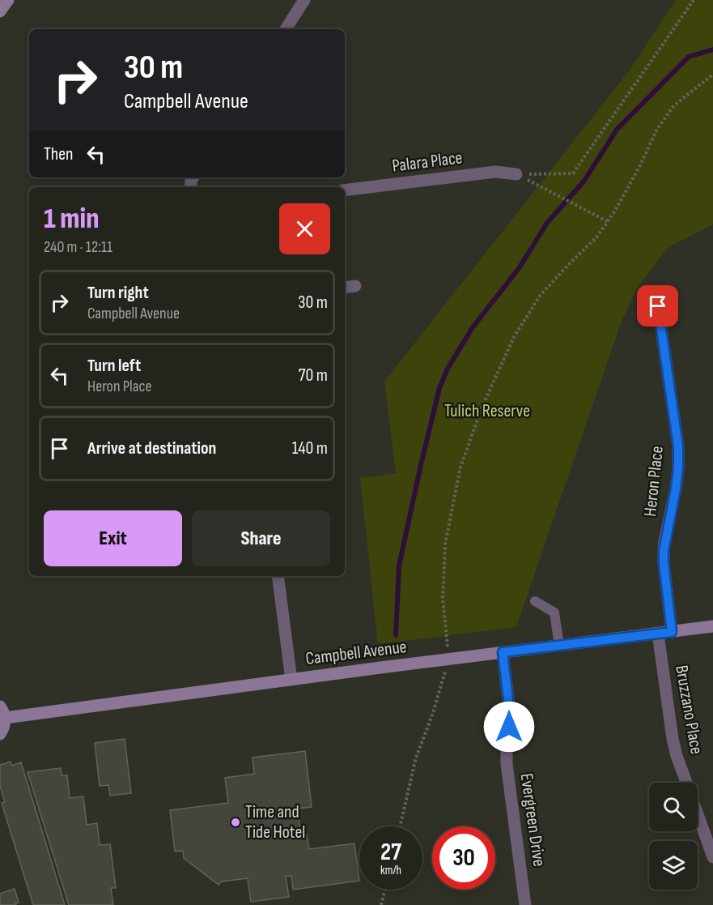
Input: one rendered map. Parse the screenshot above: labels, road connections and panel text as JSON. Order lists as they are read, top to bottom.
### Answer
{
  "streets": {
    "main road": ["Campbell Avenue"],
    "street": [
      "Palara Place",
      "Heron Place",
      "Bruzzano Place",
      "Evergreen Drive"
    ]
  },
  "crossings": [
    ["Heron Place", "Campbell Avenue"],
    ["Campbell Avenue", "Bruzzano Place"],
    ["Campbell Avenue", "Evergreen Drive"]
  ],
  "parks": ["Tulich Reserve"],
  "places": ["Time and Tide Hotel"],
  "page": {
    "turn": ["30 m", "Campbell Avenue"],
    "then": "Then",
    "heading": ["1 min", "240 m · 12:11"],
    "list": [
      {
        "name": "Turn right",
        "note": "Campbell Avenue",
        "value": "30 m"
      },
      {
        "name": "Turn left",
        "note": "Heron Place",
        "value": "70 m"
      },
      {
        "name": "Arrive at destination",
        "value": "140 m"
      }
    ],
    "buttons": ["Exit", "Share"],
    "speed": "27 km/h",
    "limit": "30"
  }
}
